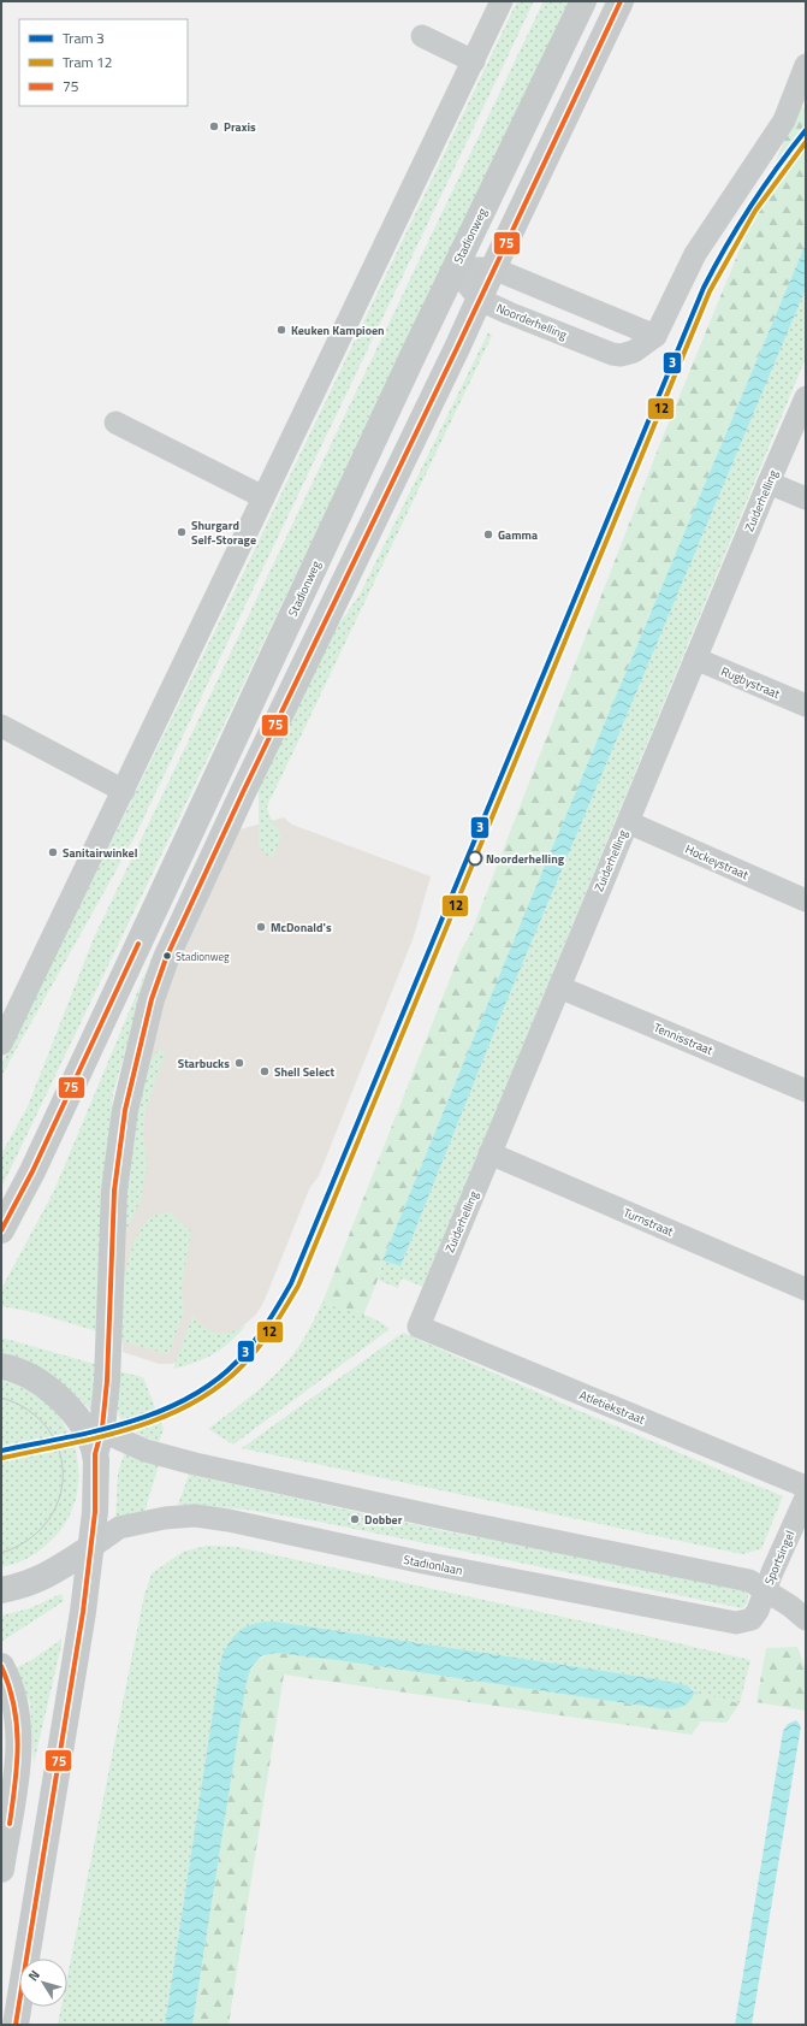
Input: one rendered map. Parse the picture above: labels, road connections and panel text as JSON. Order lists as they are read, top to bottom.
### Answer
{
  "streets": {
    "main road": ["Stadionweg"],
    "street": [
      "Noorderhelling",
      "Zuiderhelling",
      "Rugbystraat",
      "Hockeystraat",
      "Tennisstraat",
      "Turnstraat",
      "Atletiekstraat",
      "Sportsingel",
      "Stadionlaan"
    ]
  },
  "crossings": [
    ["Stadionweg", "Noorderhelling"],
    ["Zuiderhelling", "Rugbystraat"],
    ["Zuiderhelling", "Hockeystraat"],
    ["Zuiderhelling", "Tennisstraat"],
    ["Zuiderhelling", "Turnstraat"],
    ["Zuiderhelling", "Atletiekstraat"],
    ["Sportsingel", "Stadionlaan"]
  ],
  "places": [
    "Praxis",
    "Keuken Kampioen",
    "Shurgard Self-Storage",
    "Gamma",
    "Sanitairwinkel",
    "Noorderhelling",
    "McDonald's",
    "Stadionweg",
    "Starbucks",
    "Shell Select",
    "Dobber"
  ],
  "lines": ["transit line 75", "tram line 3", "tram line 12"],
  "legend": ["Tram 3", "Tram 12", "75"],
  "north": "top left"
}
